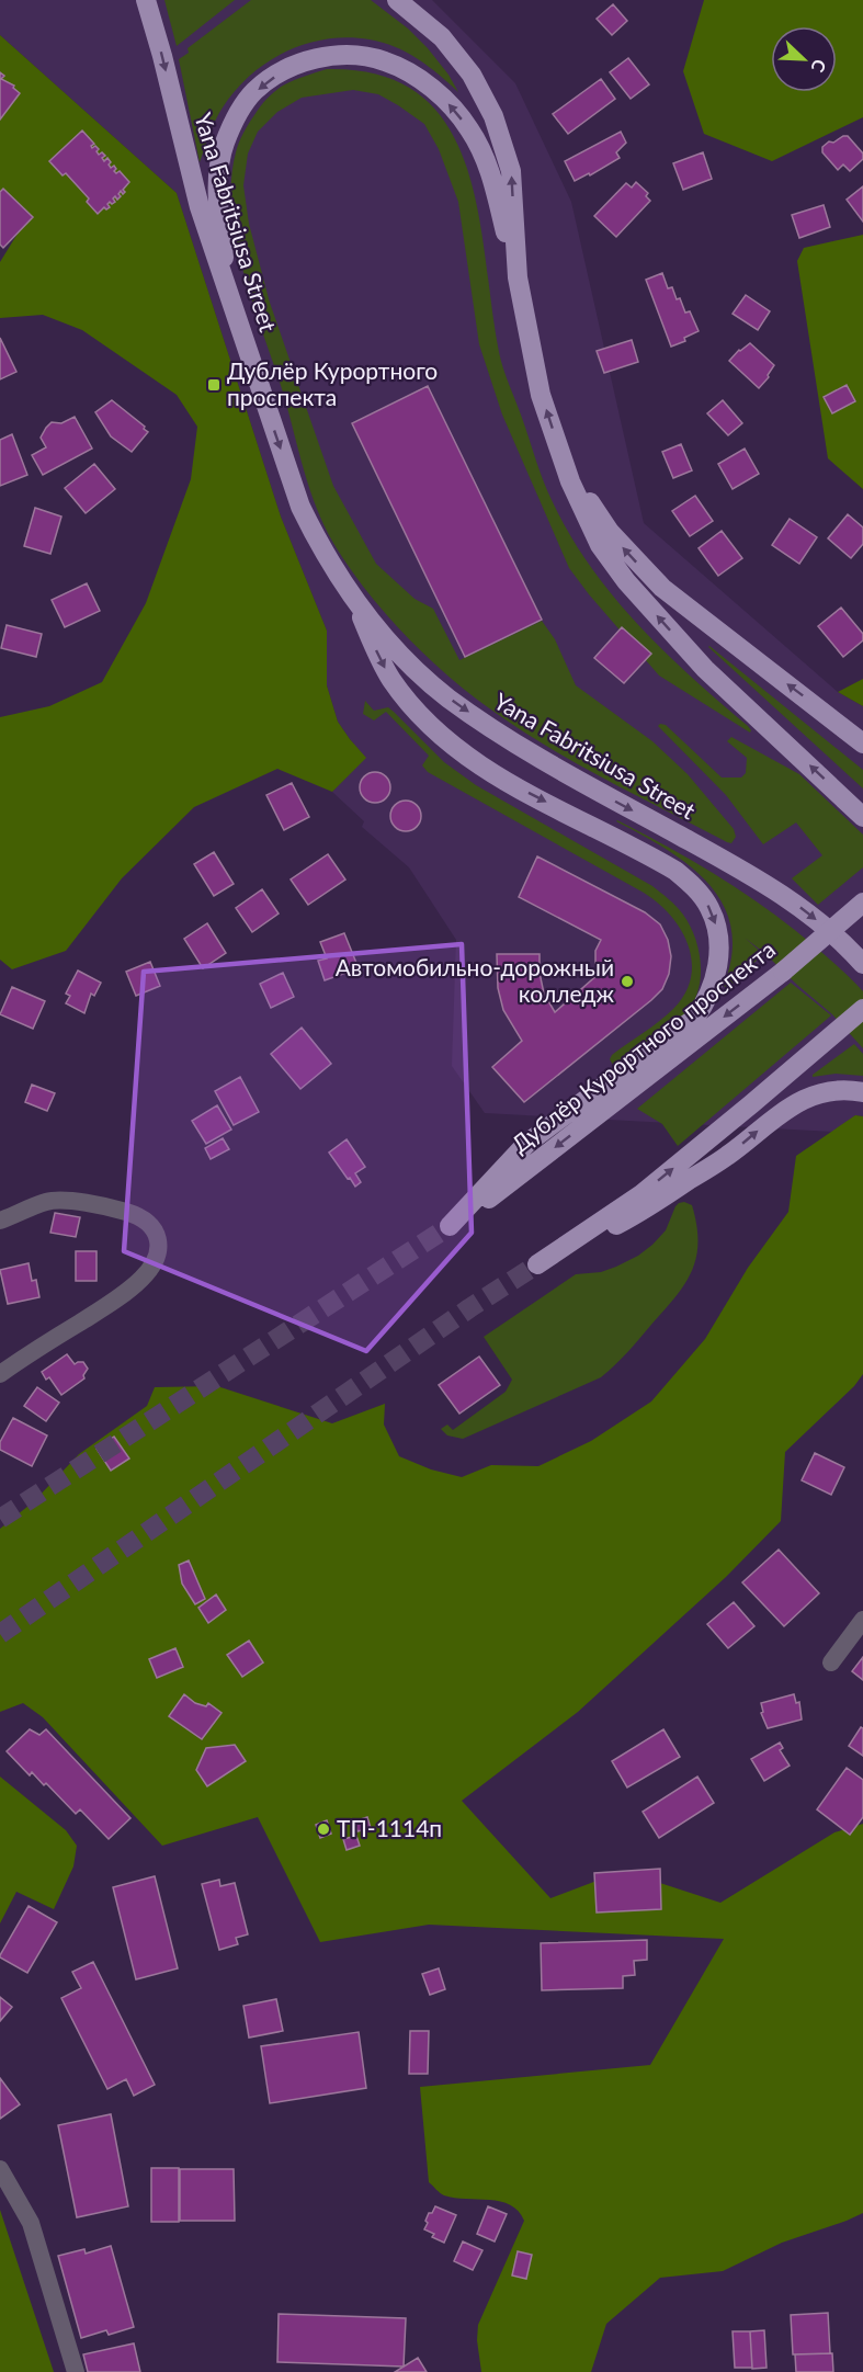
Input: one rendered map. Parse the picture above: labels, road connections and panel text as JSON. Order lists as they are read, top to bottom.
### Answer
{
  "streets": {
    "main road": ["Yana Fabritsiusa Street", "Дублёр Курортного проспекта"]
  },
  "crossings": [
    ["Yana Fabritsiusa Street", "Дублёр Курортного проспекта"]
  ],
  "one_way": ["Yana Fabritsiusa Street"],
  "places": {
    "transit": ["Дублёр Курортного проспекта"],
    "other": ["Автомобильно-дорожный колледж", "ТП-1114п"]
  },
  "north": "bottom right"
}
